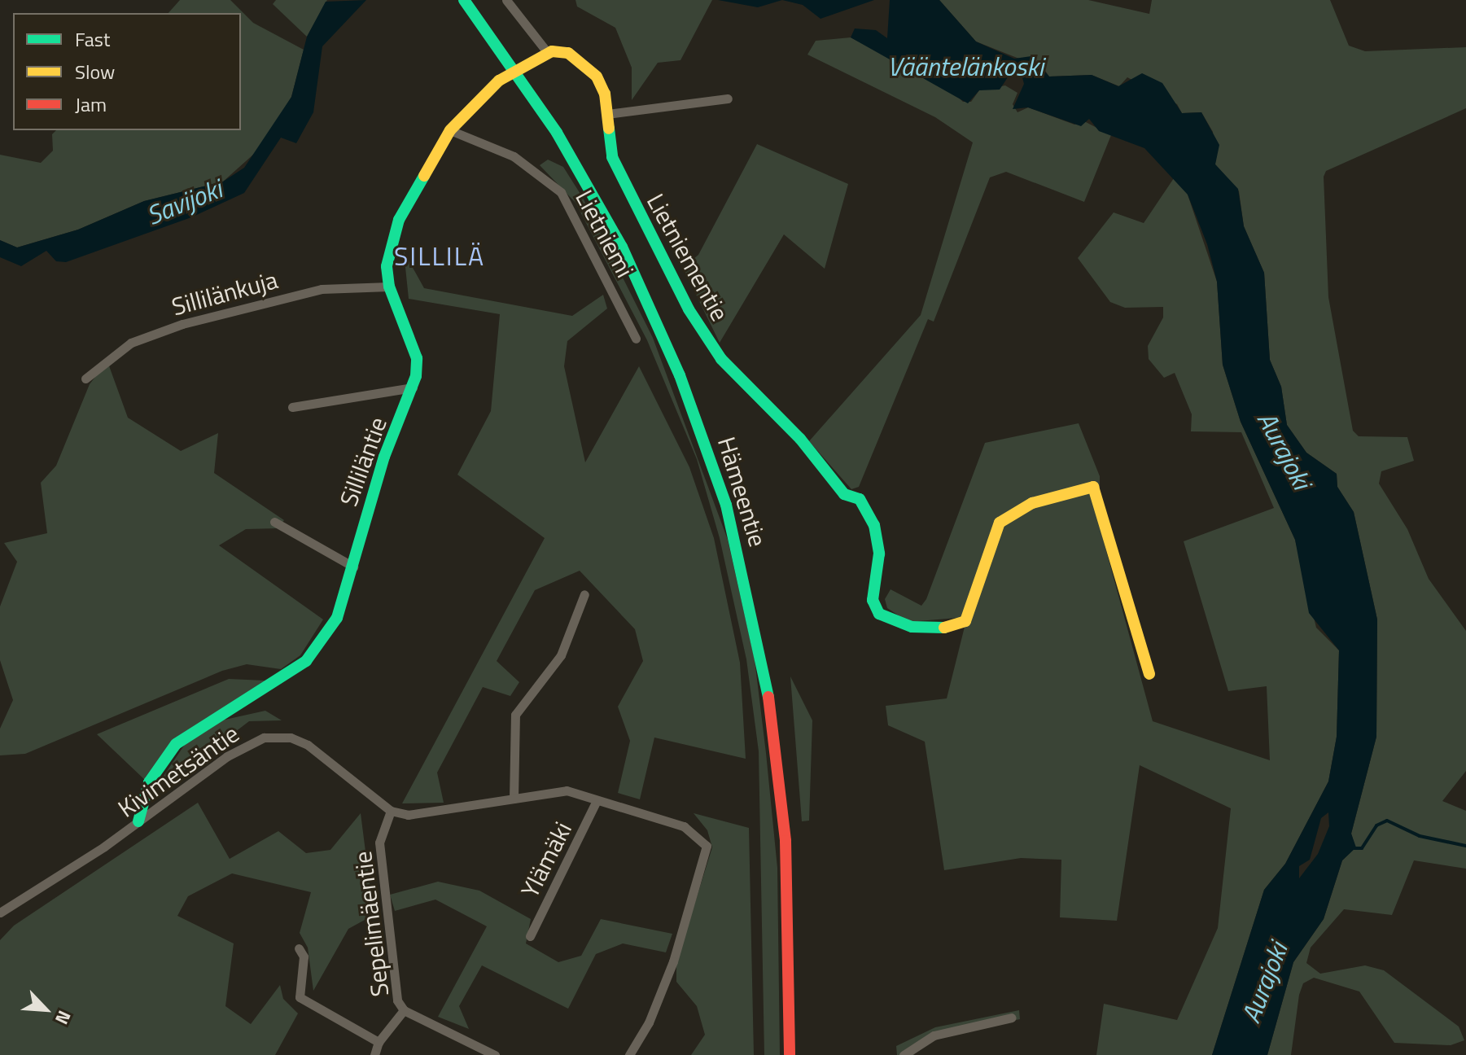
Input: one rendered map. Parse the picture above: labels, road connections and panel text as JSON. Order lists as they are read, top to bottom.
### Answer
{
  "streets": {
    "main road": ["Lietniementie", "Silliläntie", "Hämeentie"],
    "street": [
      "Lietniemi",
      "Sillilänkuja",
      "Kivimetsäntie",
      "Ylämäki",
      "Sepelimäentie"
    ]
  },
  "crossings": [
    ["Lietniemi", "Silliläntie"],
    ["Sillilänkuja", "Silliläntie"],
    ["Silliläntie", "Hämeentie"],
    ["Silliläntie", "Kivimetsäntie"],
    ["Kivimetsäntie", "Sepelimäentie"]
  ],
  "districts": ["SILLILÄ"],
  "water": ["Vääntelänkoski", "Savijoki", "Aurajoki"],
  "legend": ["Fast", "Slow", "Jam"],
  "north": "bottom right"
}
